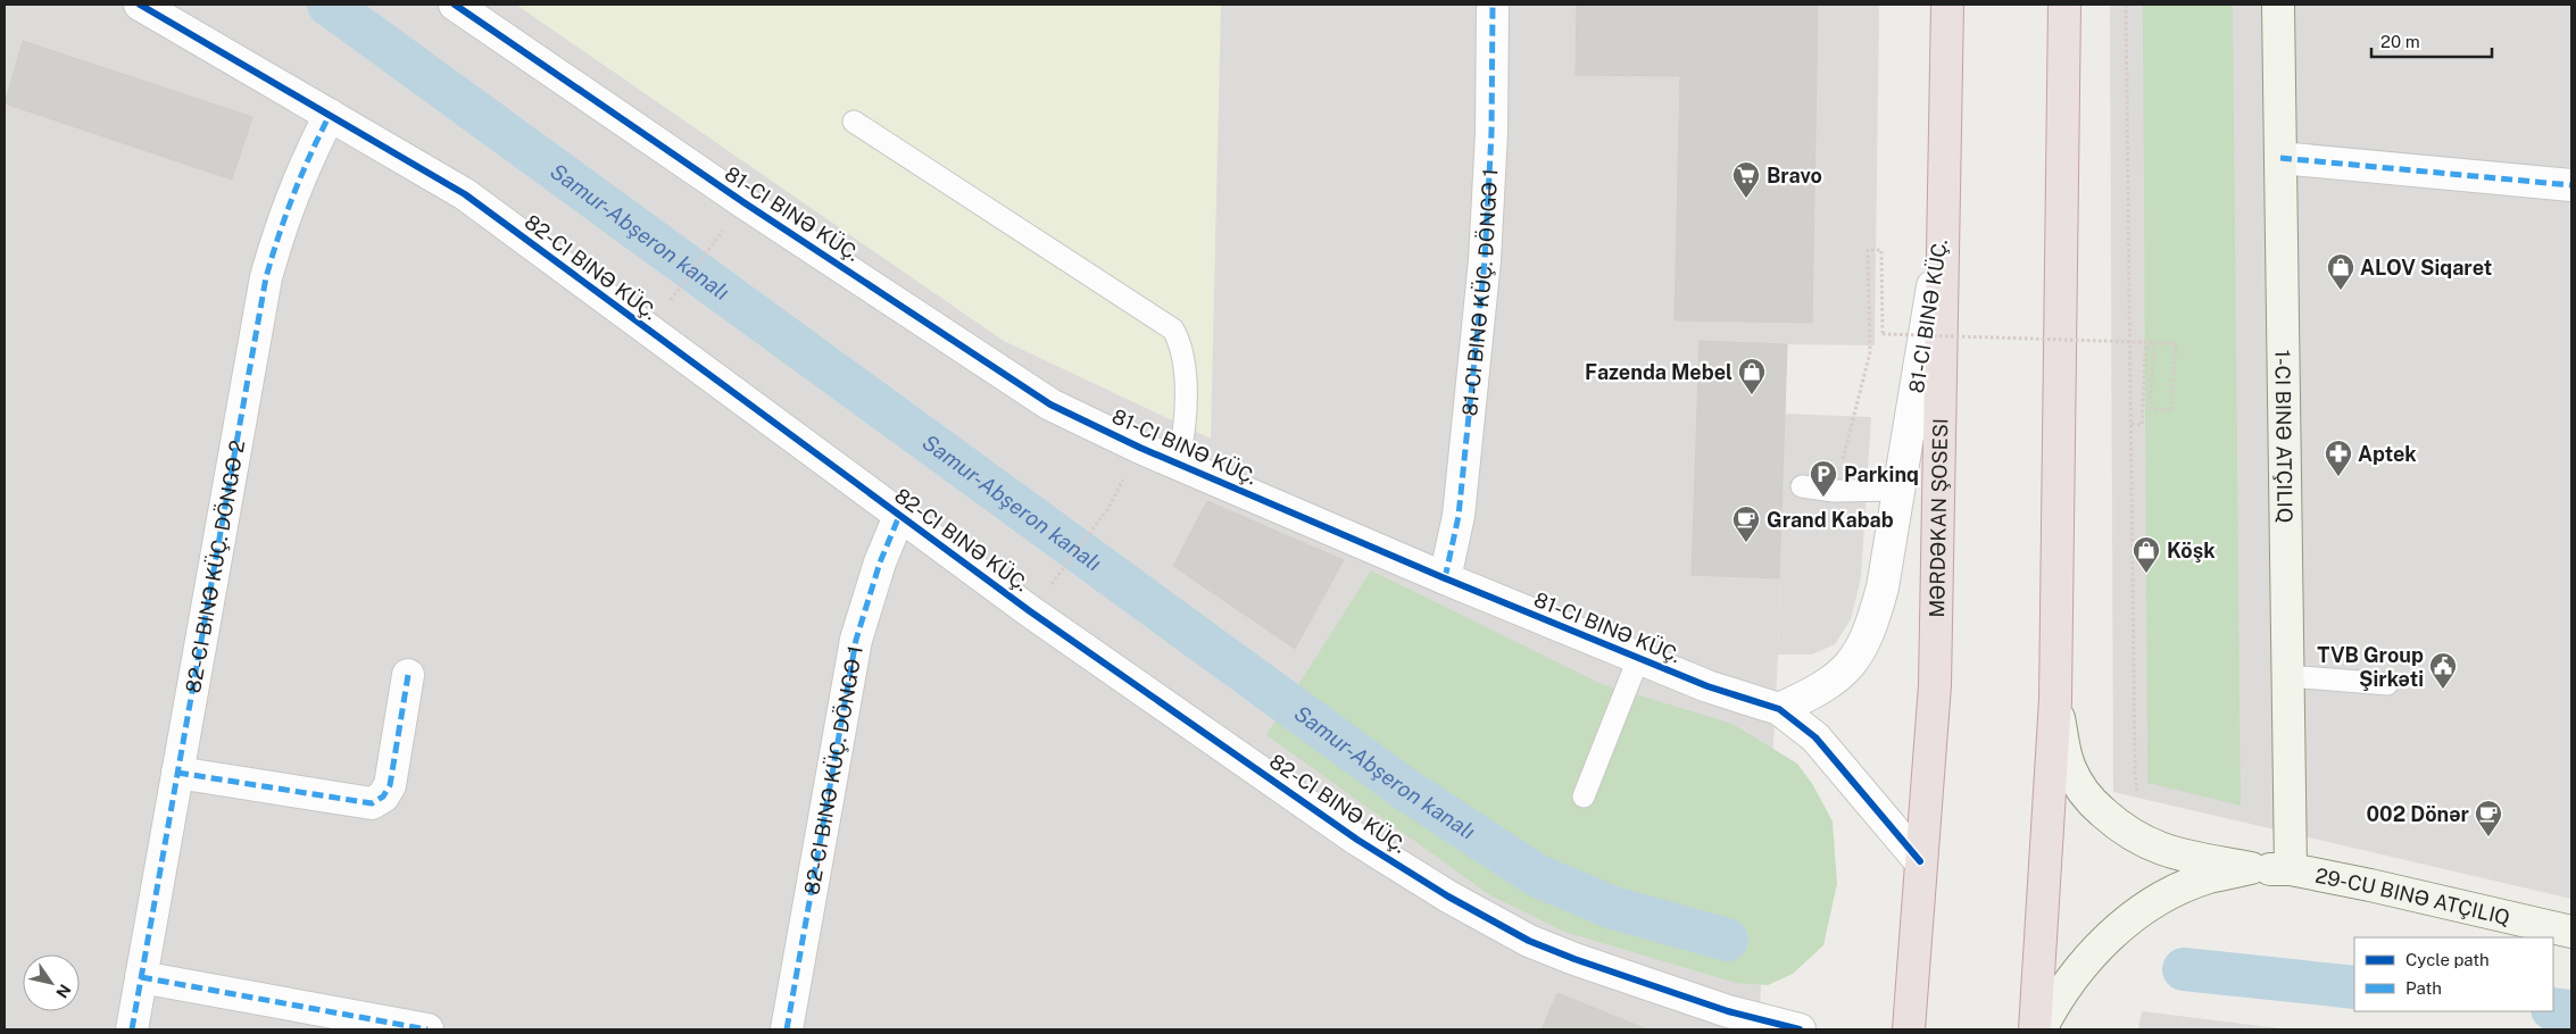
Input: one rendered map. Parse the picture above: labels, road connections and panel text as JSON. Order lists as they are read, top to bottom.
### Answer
{
  "streets": {
    "highway": ["MƏRDƏKAN ŞOSESI"],
    "street": [
      "81-CI BINƏ KÜÇ.",
      "82-CI BINƏ KÜÇ.",
      "81-CI BINƏ KÜÇ. DÖNGƏ 1",
      "82-CI BINƏ KÜÇ. DÖNGƏ 2",
      "82-CI BINƏ KÜÇ. DÖNGƏ 1"
    ]
  },
  "crossings": [
    ["81-CI BINƏ KÜÇ.", "81-CI BINƏ KÜÇ. DÖNGƏ 1"],
    ["81-CI BINƏ KÜÇ.", "MƏRDƏKAN ŞOSESI"],
    ["82-CI BINƏ KÜÇ.", "82-CI BINƏ KÜÇ. DÖNGƏ 2"],
    ["82-CI BINƏ KÜÇ.", "82-CI BINƏ KÜÇ. DÖNGƏ 1"]
  ],
  "water": ["Samur-Abşeron kanalı"],
  "places": {
    "supermarket": ["Bravo"],
    "shop": ["ALOV Siqaret", "Fazenda Mebel", "Köşk"],
    "pharmacy": ["Aptek"],
    "parking": ["Parkinq"],
    "cafe": ["Grand Kabab", "002 Dönər"],
    "public building": ["TVB Group Şirkəti"]
  },
  "legend": ["Cycle path", "Path"],
  "scale_bar": "20 m",
  "north": "bottom right"
}
